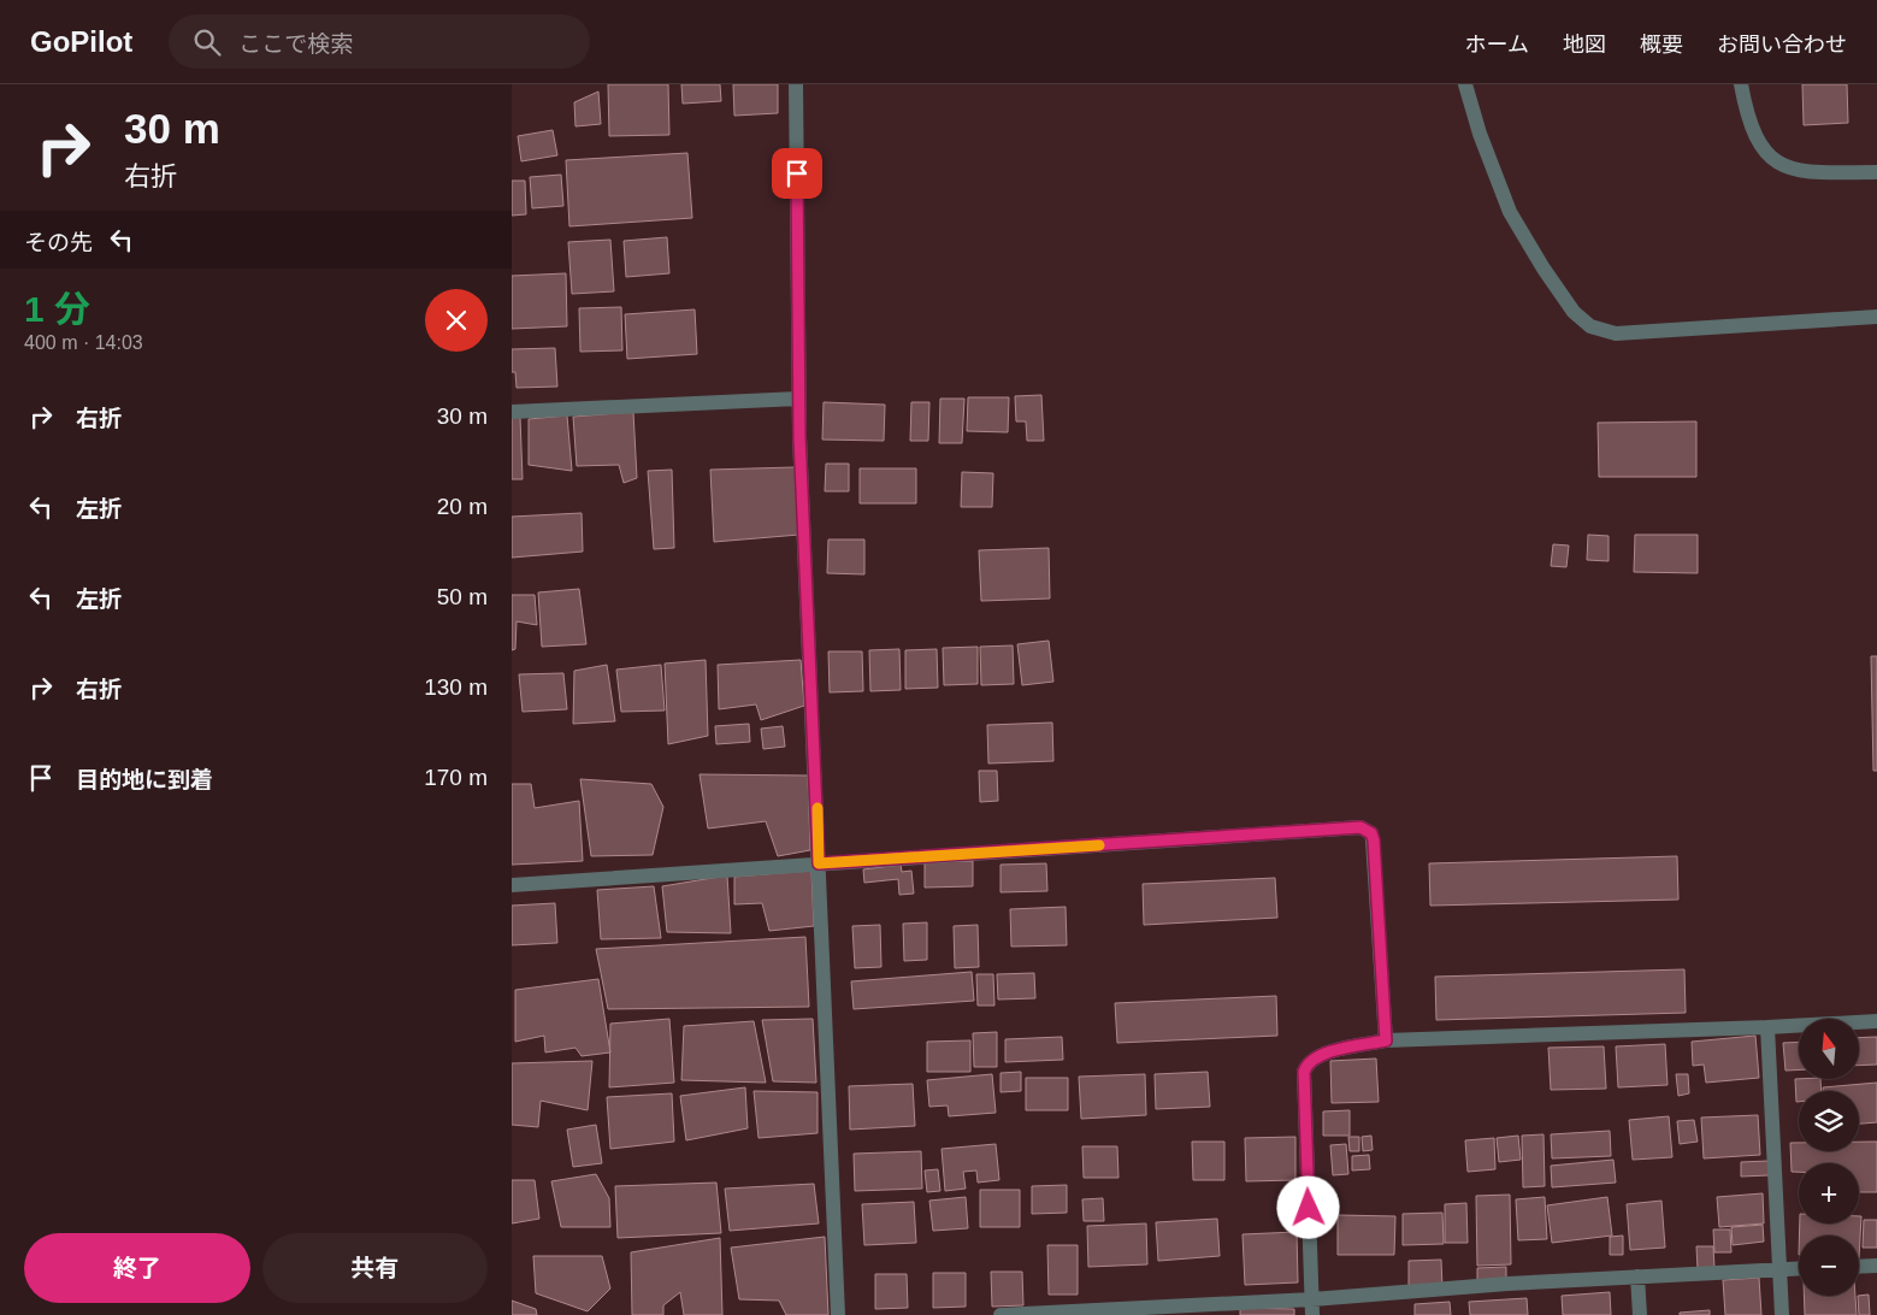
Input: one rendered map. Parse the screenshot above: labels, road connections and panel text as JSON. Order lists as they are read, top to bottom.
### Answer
{
  "north": "top",
  "page": {
    "header": "GoPilot",
    "search": "ここで検索",
    "nav": [
      "ホーム",
      "地図",
      "概要",
      "お問い合わせ"
    ],
    "turn": ["30 m", "右折"],
    "then": "その先",
    "heading": ["1 分", "400 m · 14:03"],
    "list": [
      {
        "name": "右折",
        "value": "30 m"
      },
      {
        "name": "左折",
        "value": "20 m"
      },
      {
        "name": "左折",
        "value": "50 m"
      },
      {
        "name": "右折",
        "value": "130 m"
      },
      {
        "name": "目的地に到着",
        "value": "170 m"
      }
    ],
    "map_buttons": ["+", "−"],
    "buttons": ["終了", "共有"]
  }
}
